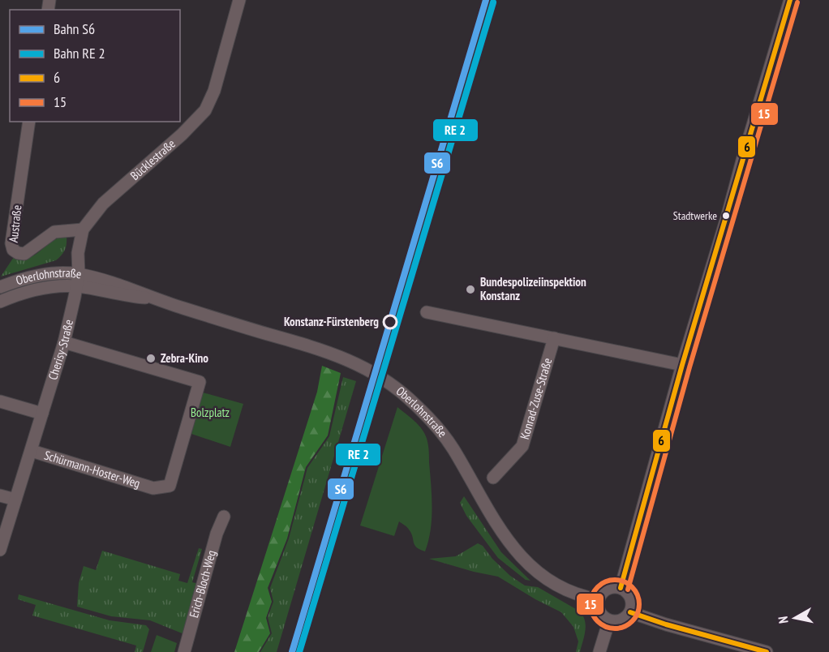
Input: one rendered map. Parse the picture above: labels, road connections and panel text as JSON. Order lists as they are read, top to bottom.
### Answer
{
  "streets": {
    "street": [
      "Bücklestraße",
      "Austraße",
      "Oberlohnstraße",
      "Cherisy-Straße",
      "Konrad-Zuse-Straße",
      "Schürmann-Hoster-Weg",
      "Erich-Bloch-Weg"
    ]
  },
  "crossings": [
    ["Bücklestraße", "Austraße"],
    ["Bücklestraße", "Oberlohnstraße"],
    ["Bücklestraße", "Cherisy-Straße"],
    ["Oberlohnstraße", "Cherisy-Straße"],
    ["Cherisy-Straße", "Schürmann-Hoster-Weg"]
  ],
  "parks": ["Bolzplatz"],
  "places": [
    "Stadtwerke",
    "Bundespolizeiinspektion Konstanz",
    "Konstanz-Fürstenberg",
    "Zebra-Kino"
  ],
  "lines": ["rail line S6", "transit line 6", "transit line 15"],
  "legend": [
    "Bahn S6",
    "Bahn RE 2",
    "6",
    "15"
  ],
  "north": "left"
}
